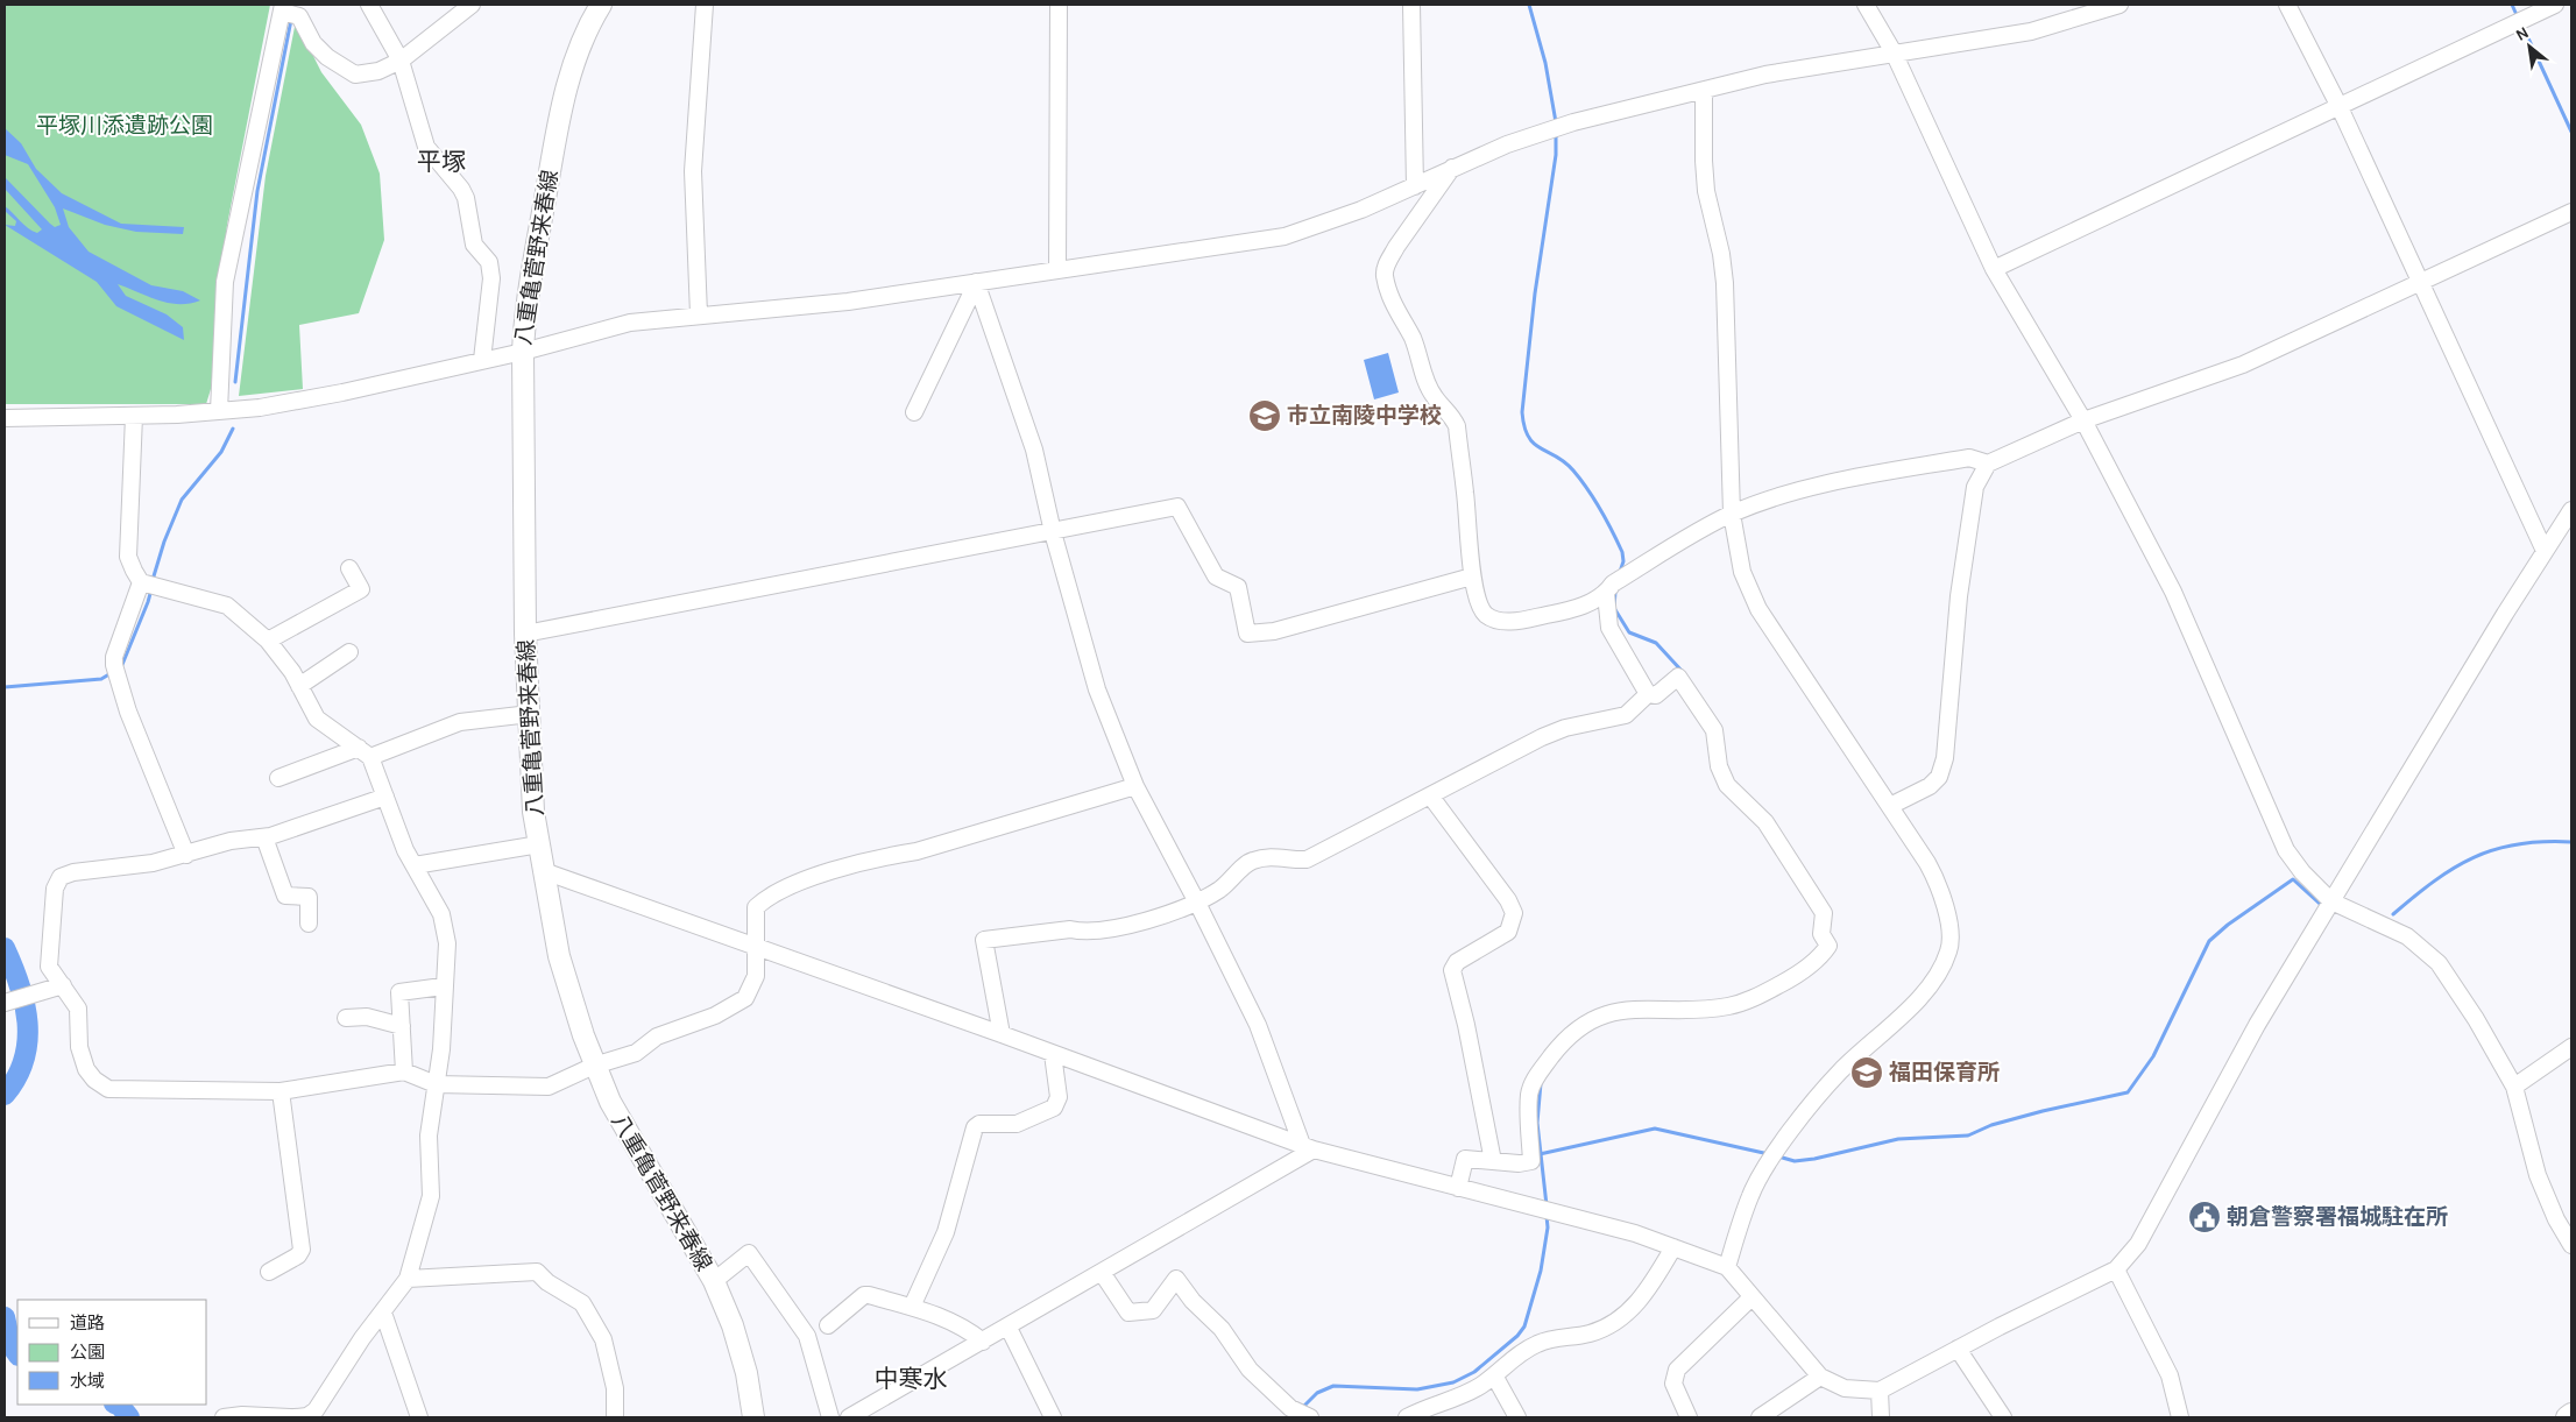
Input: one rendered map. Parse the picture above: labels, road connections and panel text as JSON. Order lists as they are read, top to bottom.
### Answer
{
  "streets": {
    "main road": ["八重亀菅野来春線"]
  },
  "districts": ["平塚", "中寒水"],
  "parks": ["平塚川添遺跡公園"],
  "places": {
    "school or university": ["市立南陵中学校", "福田保育所"],
    "public building": ["朝倉警察署福城駐在所"]
  },
  "legend": ["道路", "公園", "水域"],
  "north": "top left"
}
